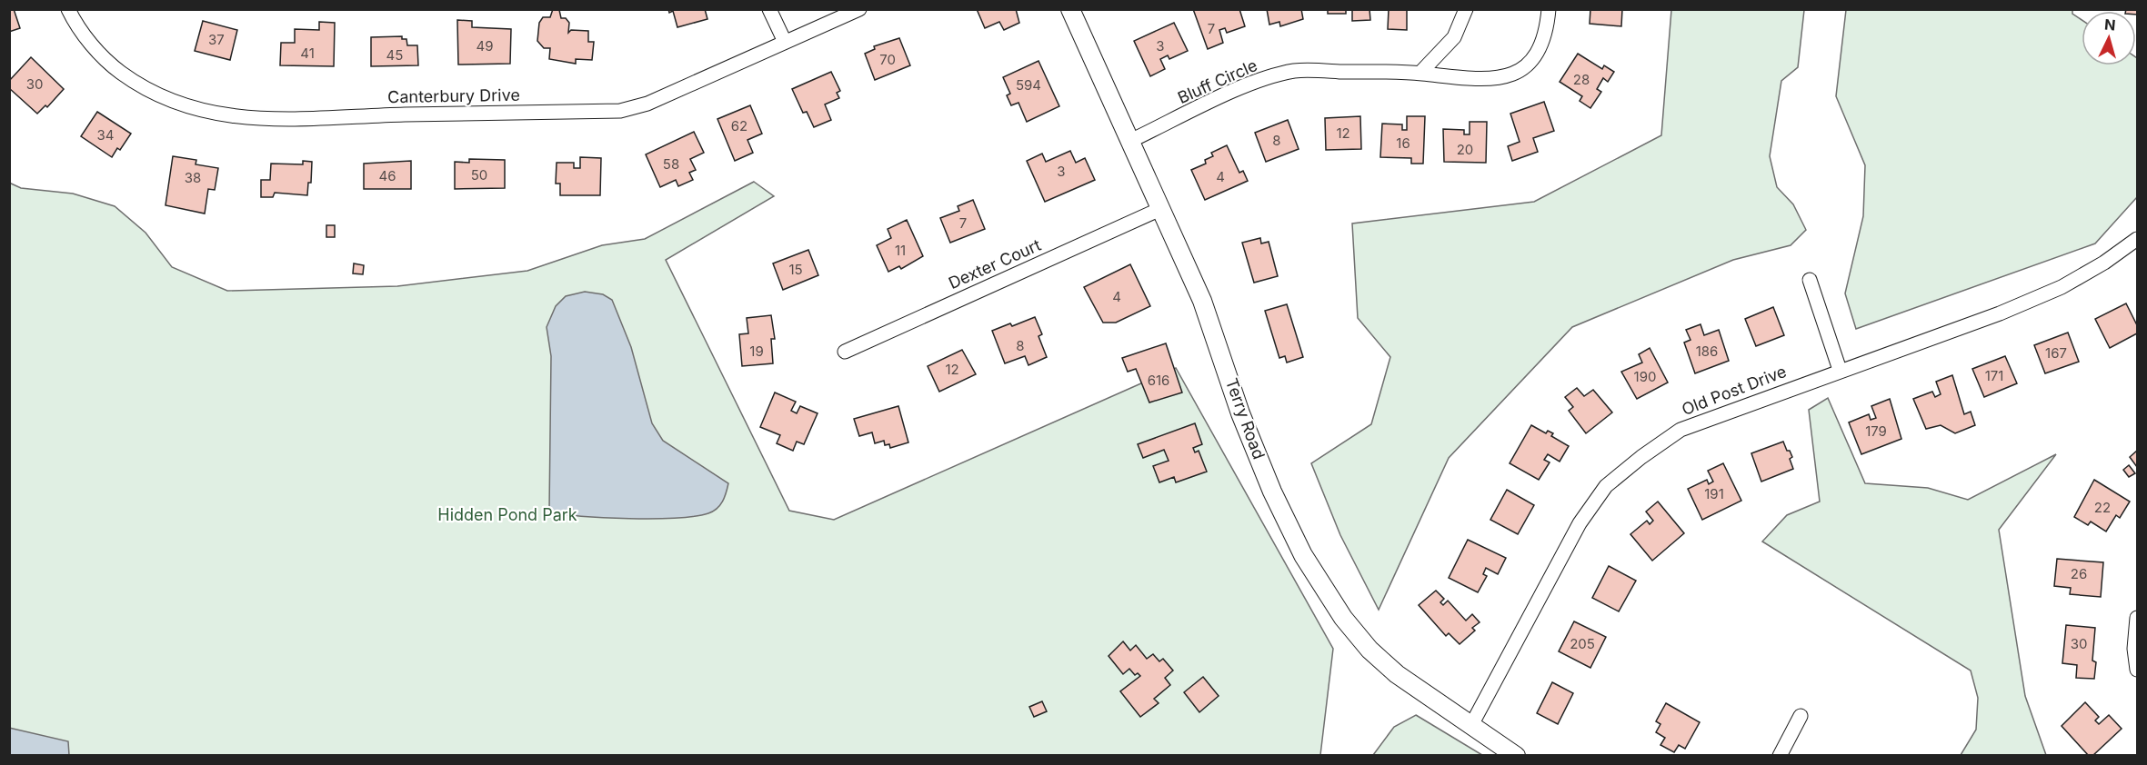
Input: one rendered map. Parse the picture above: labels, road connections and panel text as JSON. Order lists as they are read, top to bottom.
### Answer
{
  "streets": {
    "street": [
      "Bluff Circle",
      "Canterbury Drive",
      "Dexter Court",
      "Old Post Drive",
      "Terry Road"
    ]
  },
  "crossings": [
    ["Bluff Circle", "Terry Road"],
    ["Dexter Court", "Terry Road"],
    ["Old Post Drive", "Terry Road"]
  ],
  "parks": ["Hidden Pond Park"],
  "house_numbers": [
    "7",
    "37",
    "49",
    "3",
    "41",
    "45",
    "70",
    "28",
    "30",
    "594",
    "62",
    "12",
    "34",
    "8",
    "16",
    "20",
    "58",
    "3",
    "50",
    "46",
    "4",
    "38",
    "7",
    "11",
    "15",
    "4",
    "8",
    "19",
    "186",
    "167",
    "12",
    "171",
    "190",
    "616",
    "179",
    "191",
    "22",
    "26",
    "205",
    "30"
  ],
  "north": "top"
}
